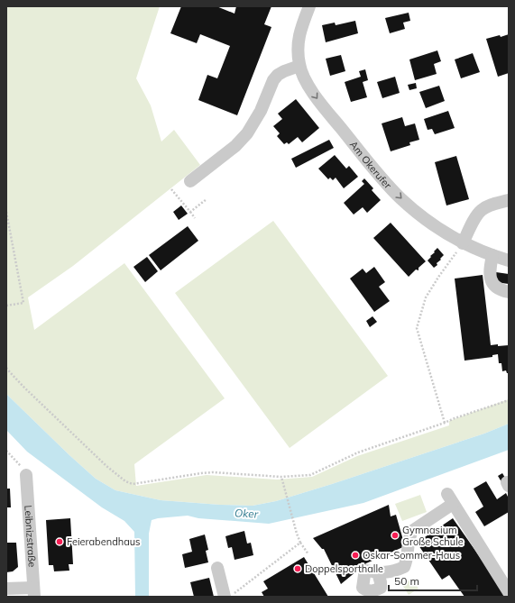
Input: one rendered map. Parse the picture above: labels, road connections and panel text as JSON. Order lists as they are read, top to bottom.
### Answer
{
  "streets": {
    "street": ["Am Okerufer", "Leibnizstraße"]
  },
  "one_way": ["Am Okerufer"],
  "water": ["Oker"],
  "places": [
    "Gymnasium Große Schule",
    "Feierabendhaus",
    "Oskar-Sommer-Haus",
    "Doppelsporthalle"
  ],
  "scale_bar": "50 m"
}
